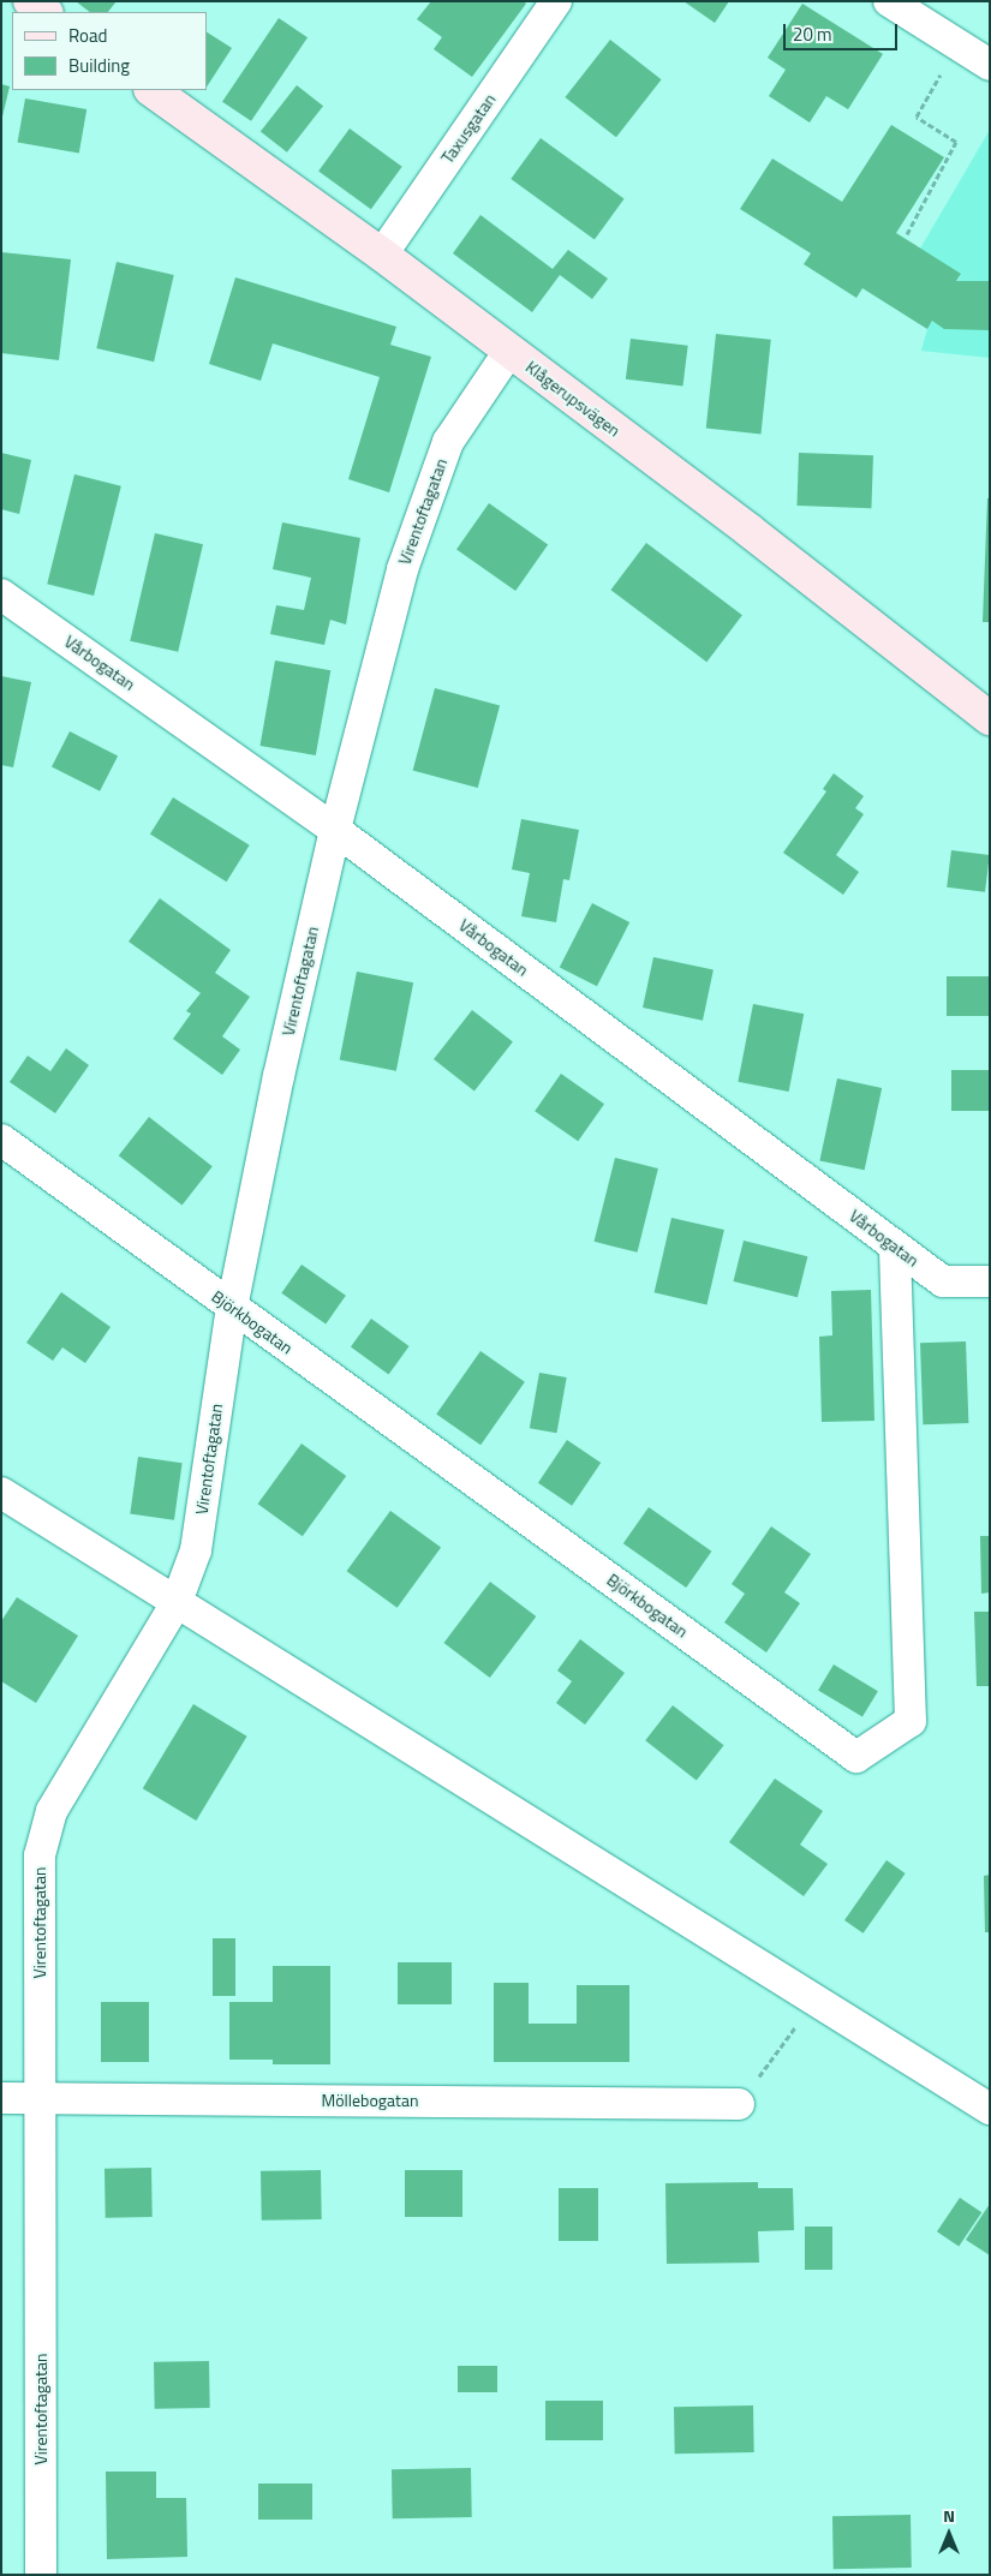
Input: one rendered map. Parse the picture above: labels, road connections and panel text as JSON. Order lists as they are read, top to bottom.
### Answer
{
  "streets": {
    "street": [
      "Taxusgatan",
      "Klågerupsvägen",
      "Virentoftagatan",
      "Vårbogatan",
      "Björkbogatan",
      "Möllebogatan"
    ]
  },
  "crossings": [
    ["Taxusgatan", "Klågerupsvägen"],
    ["Klågerupsvägen", "Virentoftagatan"],
    ["Virentoftagatan", "Vårbogatan"],
    ["Virentoftagatan", "Björkbogatan"],
    ["Virentoftagatan", "Möllebogatan"],
    ["Vårbogatan", "Björkbogatan"]
  ],
  "legend": ["Road", "Building"],
  "scale_bar": "20 m",
  "north": "top"
}
